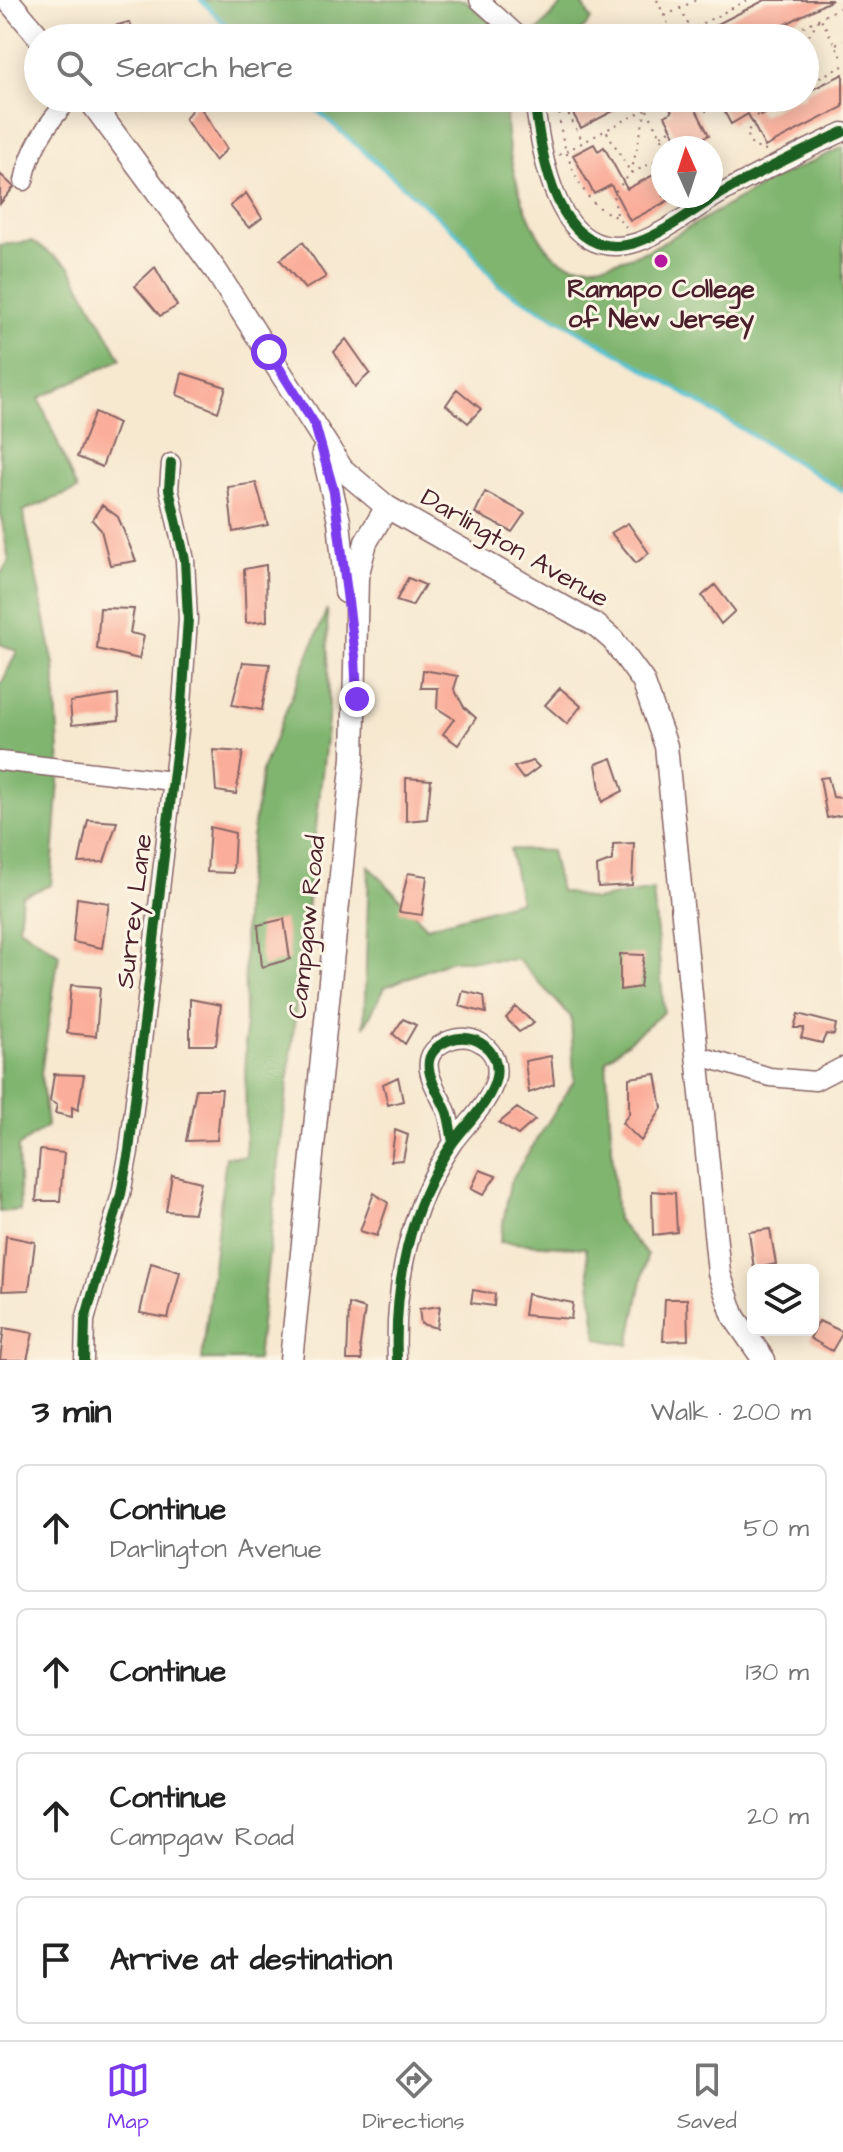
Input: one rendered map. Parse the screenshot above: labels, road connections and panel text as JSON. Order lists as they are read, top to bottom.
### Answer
{
  "streets": {
    "main road": ["Darlington Avenue", "Campgaw Road"],
    "street": ["Surrey Lane"]
  },
  "crossings": [
    ["Darlington Avenue", "Campgaw Road"]
  ],
  "places": ["Ramapo College of New Jersey"],
  "north": "top",
  "page": {
    "search": "Search here",
    "heading": ["3 min", "Walk · 200 m"],
    "list": [
      ["Continue", "Darlington Avenue", "50 m"],
      ["Continue", "130 m"],
      ["Continue", "Campgaw Road", "20 m"],
      "Arrive at destination"
    ],
    "nav": ["Map", "Directions", "Saved"]
  }
}
